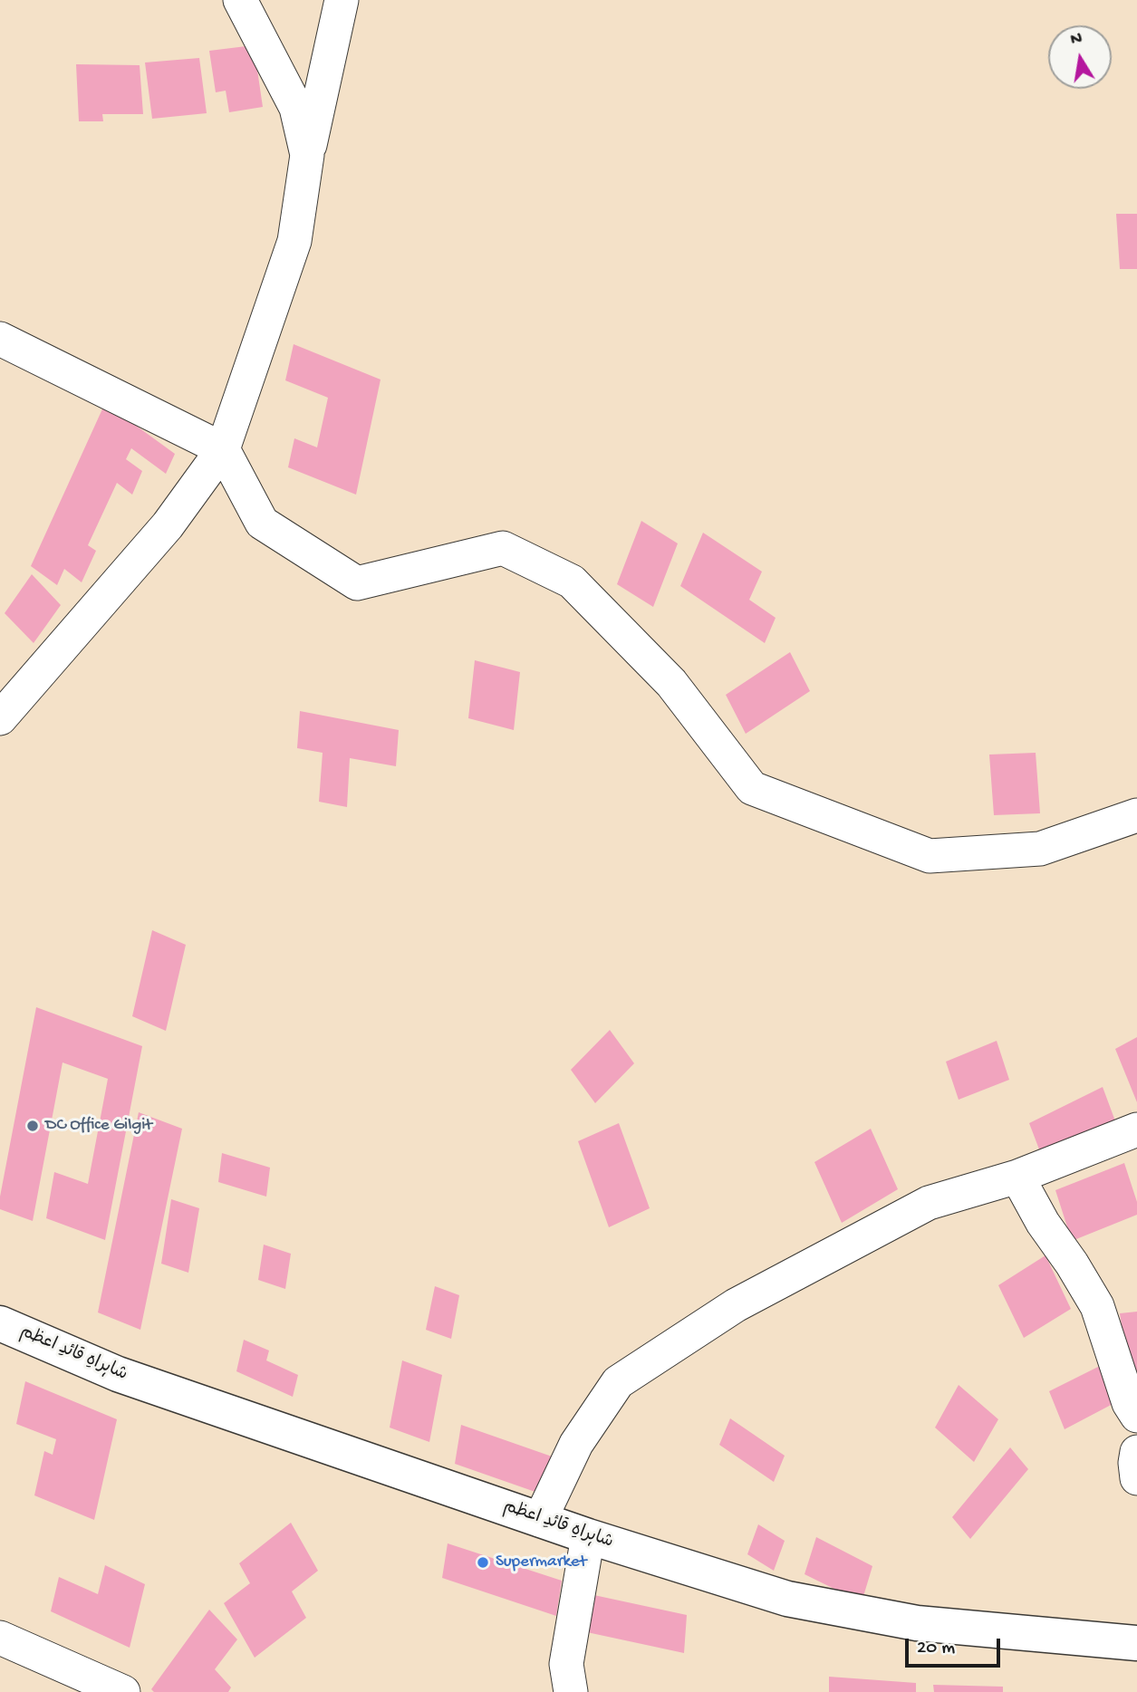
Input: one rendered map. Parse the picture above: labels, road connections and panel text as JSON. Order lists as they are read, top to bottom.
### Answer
{
  "streets": {
    "highway": ["شاہراہِ قائدِ اعظم"]
  },
  "places": ["DC Office Gilgit", "Supermarket"],
  "scale_bar": "20 m",
  "north": "top"
}
